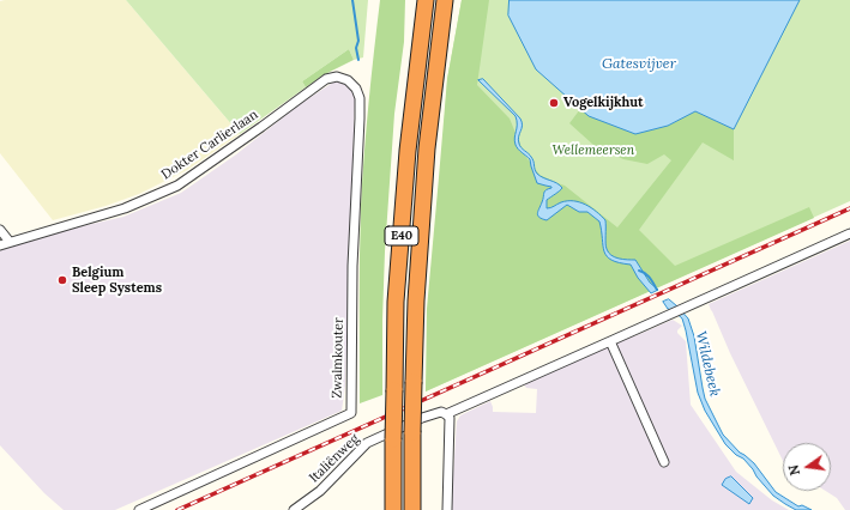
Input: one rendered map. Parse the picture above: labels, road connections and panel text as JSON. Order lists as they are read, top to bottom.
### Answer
{
  "streets": {
    "highway": ["E40"],
    "street": ["Dokter Carlierlaan", "Zwalmkouter", "Italiënweg"]
  },
  "crossings": [
    ["Dokter Carlierlaan", "Zwalmkouter"]
  ],
  "water": ["Gatesvijver", "Wildebeek"],
  "parks": ["Wellemeersen"],
  "places": ["Vogelkijkhut", "Belgium Sleep Systems"],
  "north": "left"
}
